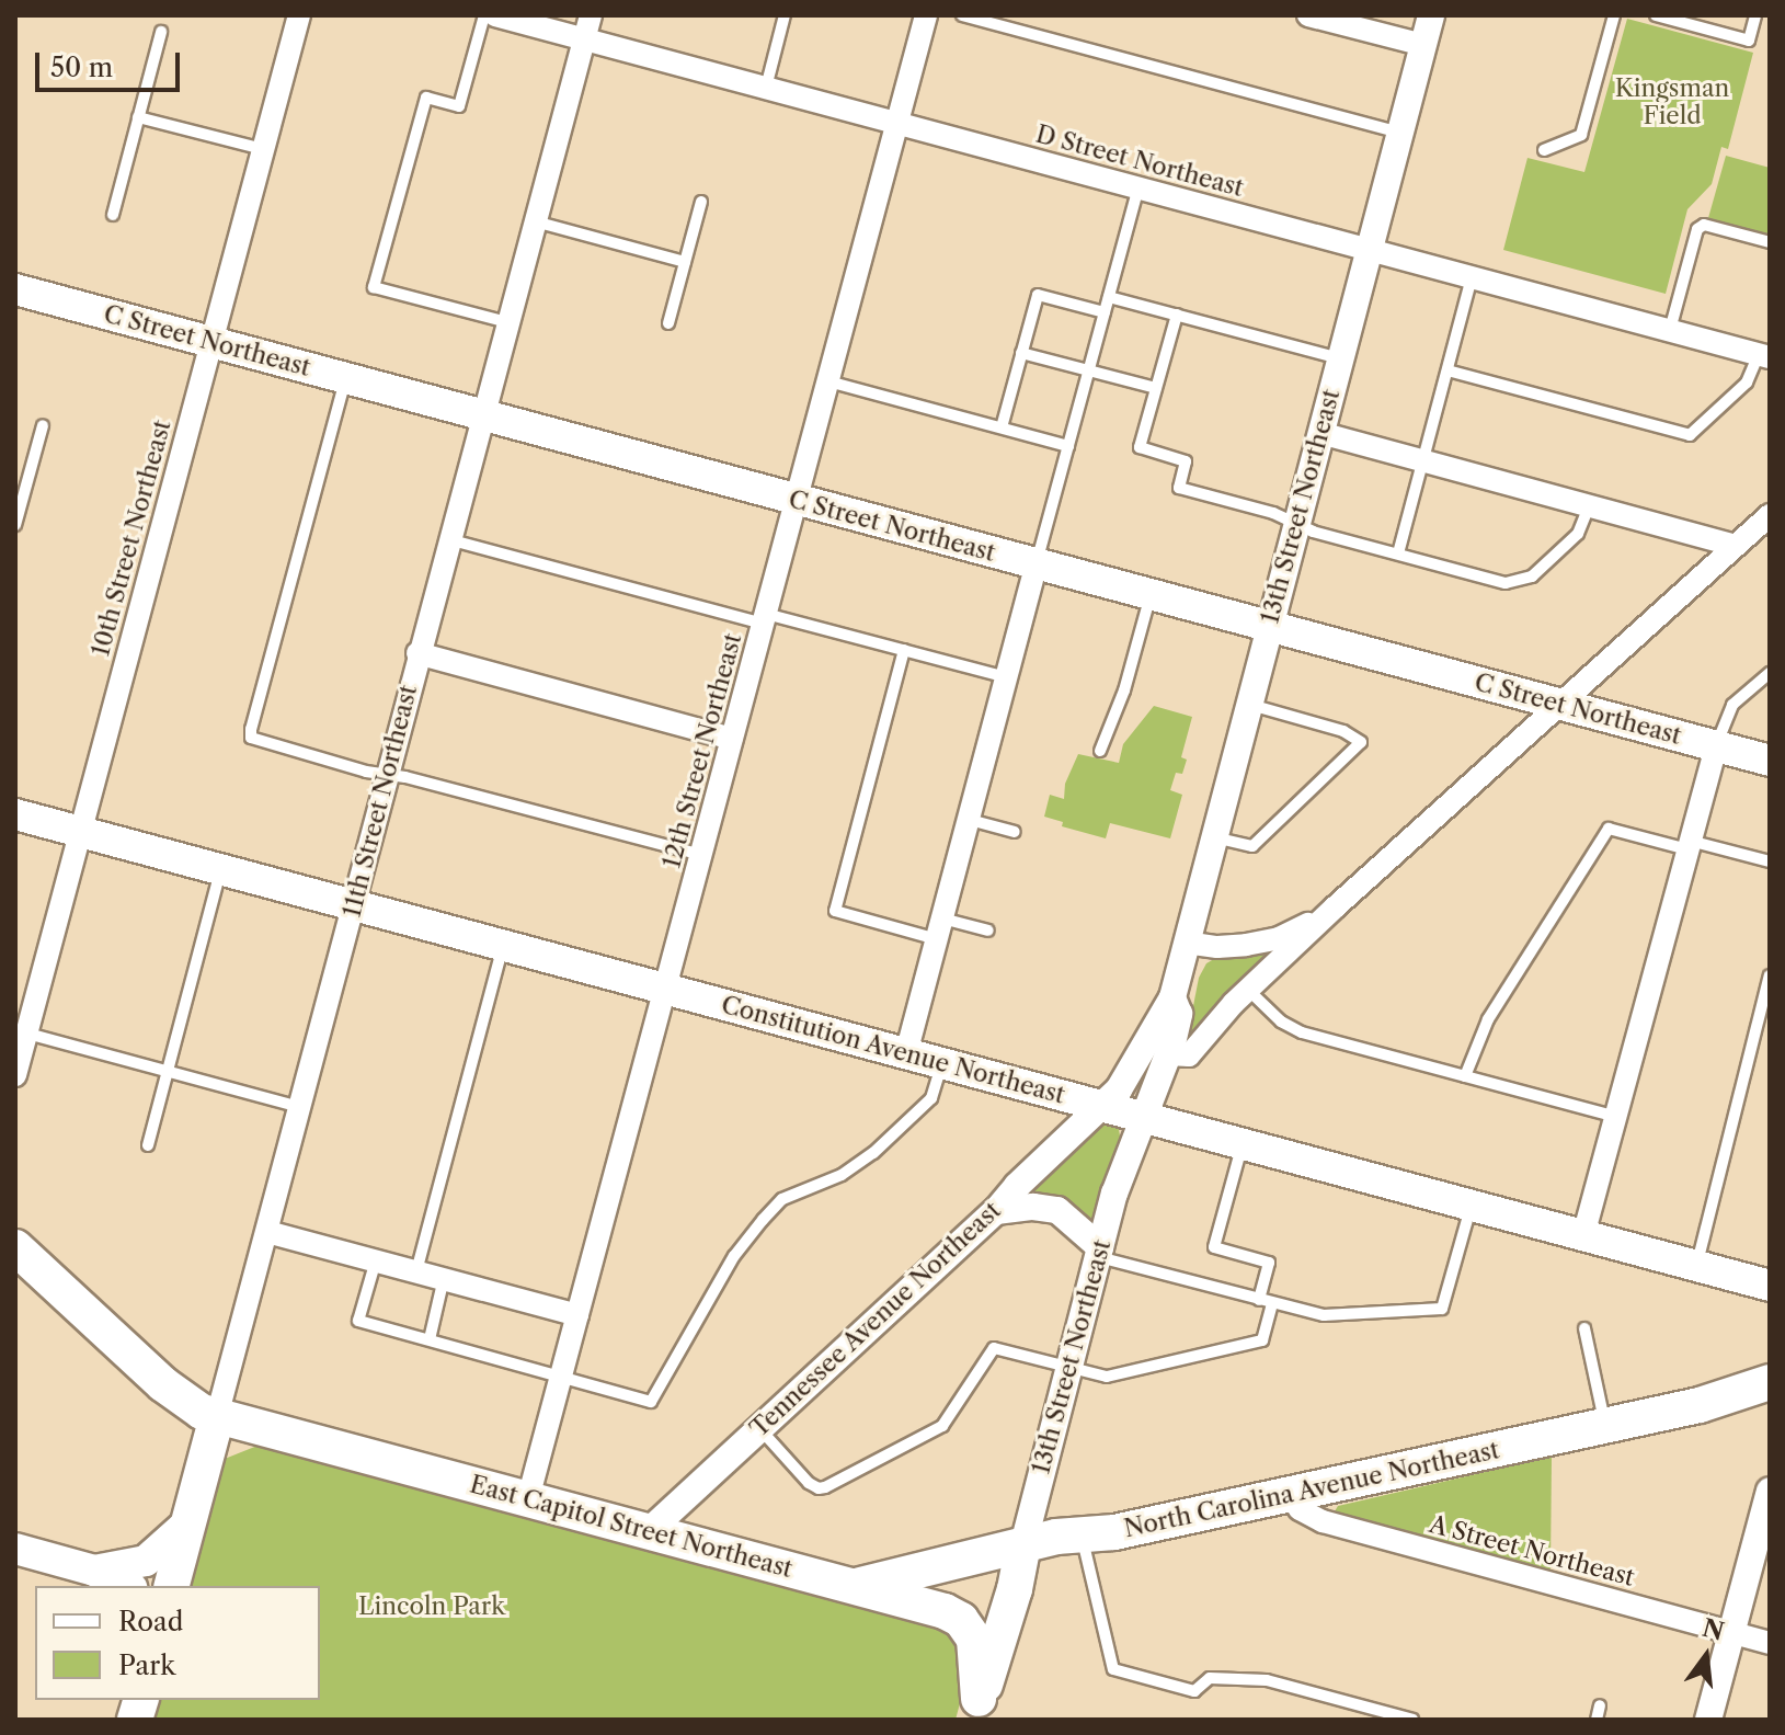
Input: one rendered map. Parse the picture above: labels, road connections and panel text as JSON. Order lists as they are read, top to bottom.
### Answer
{
  "streets": {
    "main road": [
      "C Street Northeast",
      "13th Street Northeast",
      "11th Street Northeast",
      "Constitution Avenue Northeast",
      "North Carolina Avenue Northeast",
      "East Capitol Street Northeast"
    ],
    "street": [
      "D Street Northeast",
      "10th Street Northeast",
      "12th Street Northeast",
      "Tennessee Avenue Northeast",
      "A Street Northeast"
    ]
  },
  "crossings": [
    ["D Street Northeast", "13th Street Northeast"],
    ["D Street Northeast", "12th Street Northeast"],
    ["D Street Northeast", "11th Street Northeast"],
    ["C Street Northeast", "13th Street Northeast"],
    ["C Street Northeast", "10th Street Northeast"],
    ["C Street Northeast", "12th Street Northeast"],
    ["C Street Northeast", "11th Street Northeast"],
    ["13th Street Northeast", "Constitution Avenue Northeast"],
    ["13th Street Northeast", "Tennessee Avenue Northeast"],
    ["13th Street Northeast", "North Carolina Avenue Northeast"],
    ["13th Street Northeast", "East Capitol Street Northeast"],
    ["10th Street Northeast", "Constitution Avenue Northeast"],
    ["12th Street Northeast", "Constitution Avenue Northeast"],
    ["12th Street Northeast", "East Capitol Street Northeast"],
    ["11th Street Northeast", "Constitution Avenue Northeast"],
    ["11th Street Northeast", "East Capitol Street Northeast"],
    ["Constitution Avenue Northeast", "Tennessee Avenue Northeast"],
    ["Tennessee Avenue Northeast", "East Capitol Street Northeast"],
    ["North Carolina Avenue Northeast", "East Capitol Street Northeast"],
    ["North Carolina Avenue Northeast", "A Street Northeast"]
  ],
  "parks": ["Kingsman Field", "Lincoln Park"],
  "legend": ["Road", "Park"],
  "scale_bar": "50 m",
  "north": "top"
}
